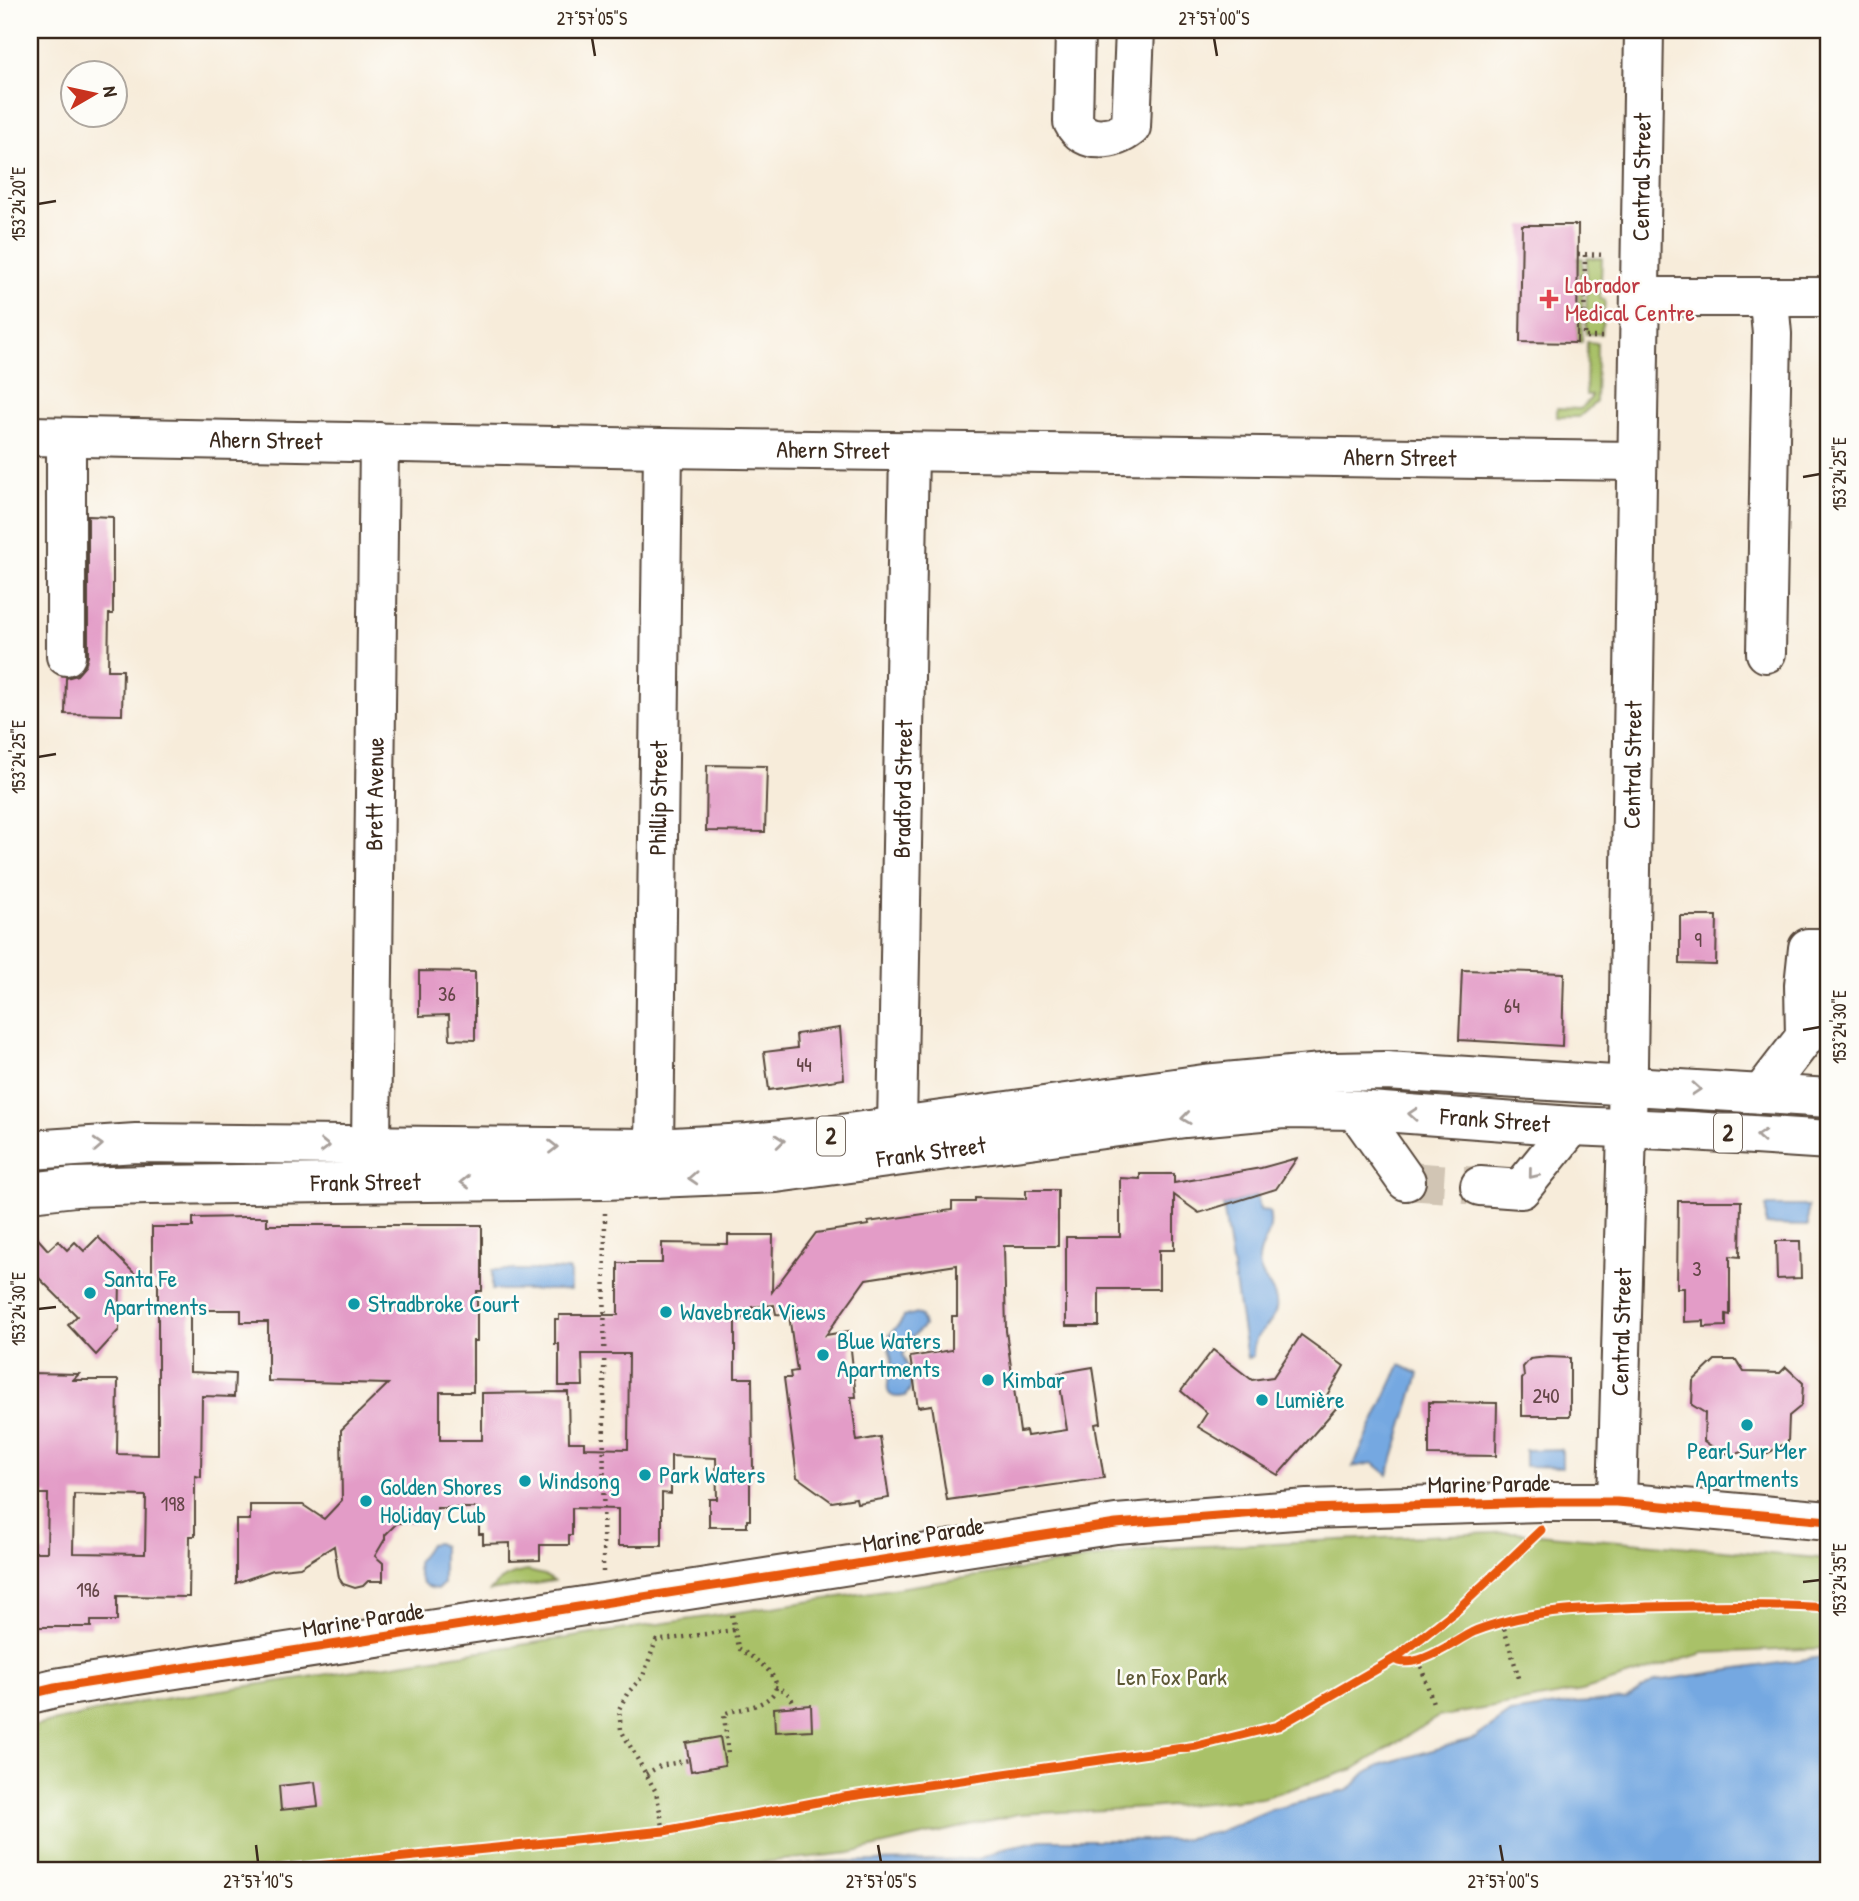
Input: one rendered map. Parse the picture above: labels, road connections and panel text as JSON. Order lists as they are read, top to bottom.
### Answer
{
  "streets": {
    "main road": [
      "Central Street",
      "Ahern Street",
      "Bradford Street",
      "Brett Avenue",
      "Phillip Street",
      "Frank Street",
      "2",
      "Marine Parade"
    ]
  },
  "crossings": [
    ["Central Street", "Ahern Street"],
    ["Central Street", "Frank Street"],
    ["Central Street", "Marine Parade"],
    ["Ahern Street", "Bradford Street"],
    ["Ahern Street", "Brett Avenue"],
    ["Ahern Street", "Phillip Street"],
    ["Bradford Street", "Frank Street"],
    ["Brett Avenue", "Frank Street"],
    ["Phillip Street", "Frank Street"]
  ],
  "parks": ["Len Fox Park"],
  "places": {
    "health": ["Labrador Medical Centre"],
    "other": [
      "Santa Fe Apartments",
      "Stradbroke Court",
      "Wavebreak Views",
      "Blue Waters Apartments",
      "Kimbar",
      "Lumière",
      "Pearl Sur Mer Apartments",
      "Park Waters",
      "Windsong",
      "Golden Shores Holiday Club"
    ]
  },
  "house_numbers": [
    "9",
    "36",
    "64",
    "44",
    "3",
    "240",
    "198",
    "196"
  ],
  "north": "right",
  "coordinates": [
    "27°57'05\"S",
    "27°57'00\"S",
    "153°24'20\"E",
    "153°24'25\"E",
    "153°24'30\"E",
    "153°24'35\"E",
    "27°57'10\"S"
  ]
}
